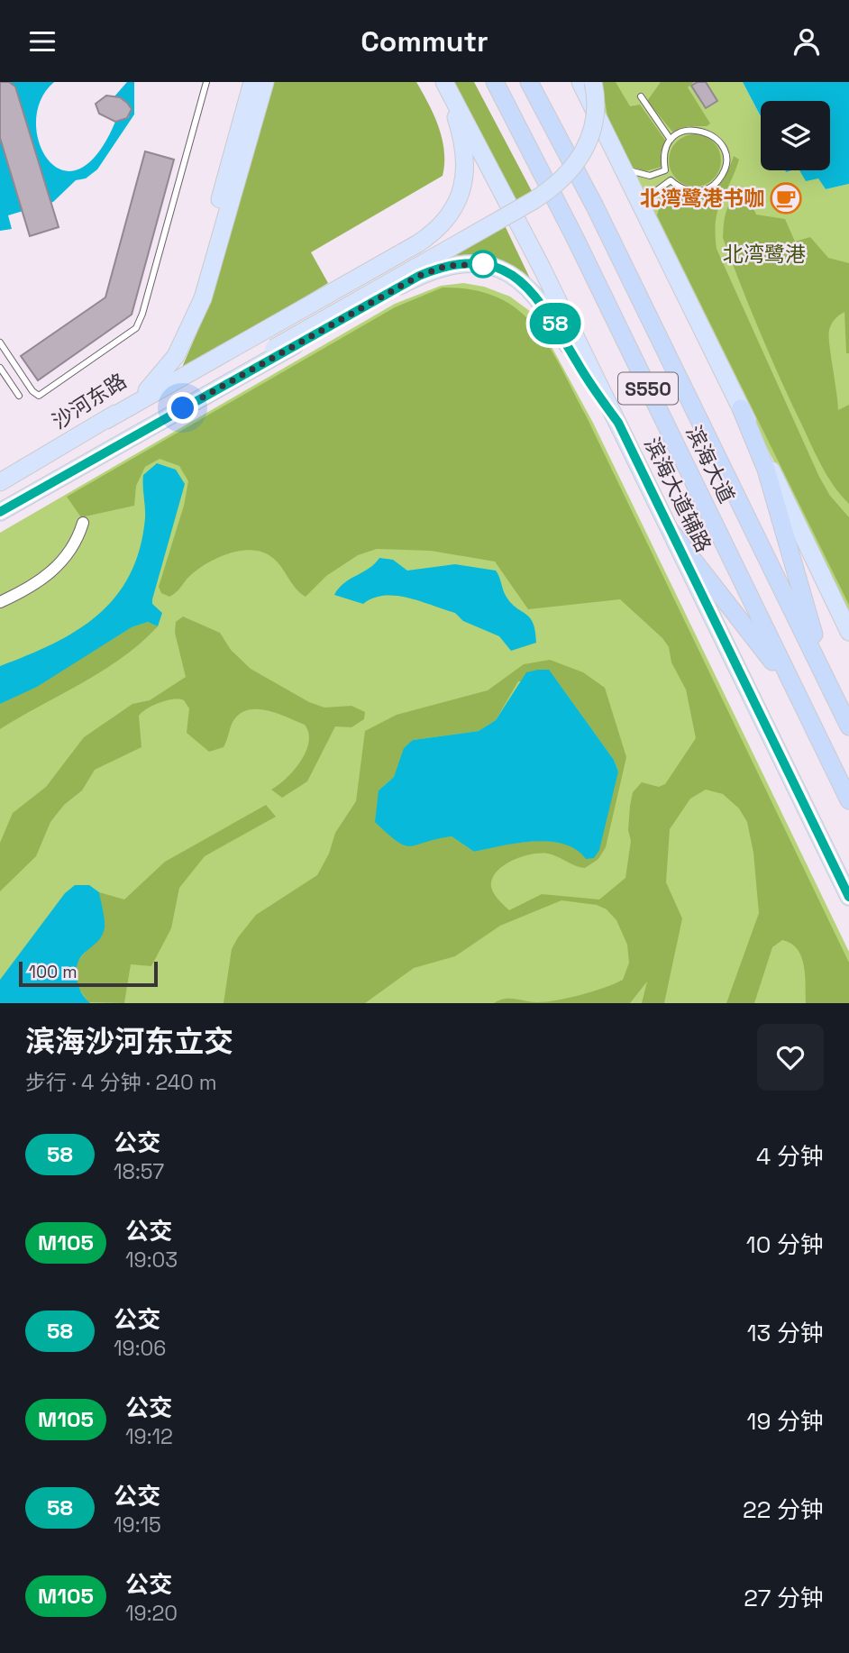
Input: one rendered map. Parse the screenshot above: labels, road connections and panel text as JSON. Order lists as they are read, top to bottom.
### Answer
{
  "streets": {
    "highway": ["S550", "滨海大道"],
    "main road": ["沙河东路", "滨海大道辅路"]
  },
  "parks": ["北湾鹭港"],
  "places": {
    "cafe": ["北湾鹭港书咖"]
  },
  "lines": ["bus line 58"],
  "scale_bar": "100 m",
  "page": {
    "header": "Commutr",
    "on_map": "58",
    "scale": "100 m",
    "heading": ["滨海沙河东立交", "步行 · 4 分钟 · 240 m"],
    "list": [
      {
        "mark": "58",
        "name": "公交",
        "note": "18:57",
        "value": "4 分钟"
      },
      {
        "mark": "M105",
        "name": "公交",
        "note": "19:03",
        "value": "10 分钟"
      },
      {
        "mark": "58",
        "name": "公交",
        "note": "19:06",
        "value": "13 分钟"
      },
      {
        "mark": "M105",
        "name": "公交",
        "note": "19:12",
        "value": "19 分钟"
      },
      {
        "mark": "58",
        "name": "公交",
        "note": "19:15",
        "value": "22 分钟"
      },
      {
        "mark": "M105",
        "name": "公交",
        "note": "19:20",
        "value": "27 分钟"
      }
    ]
  }
}
